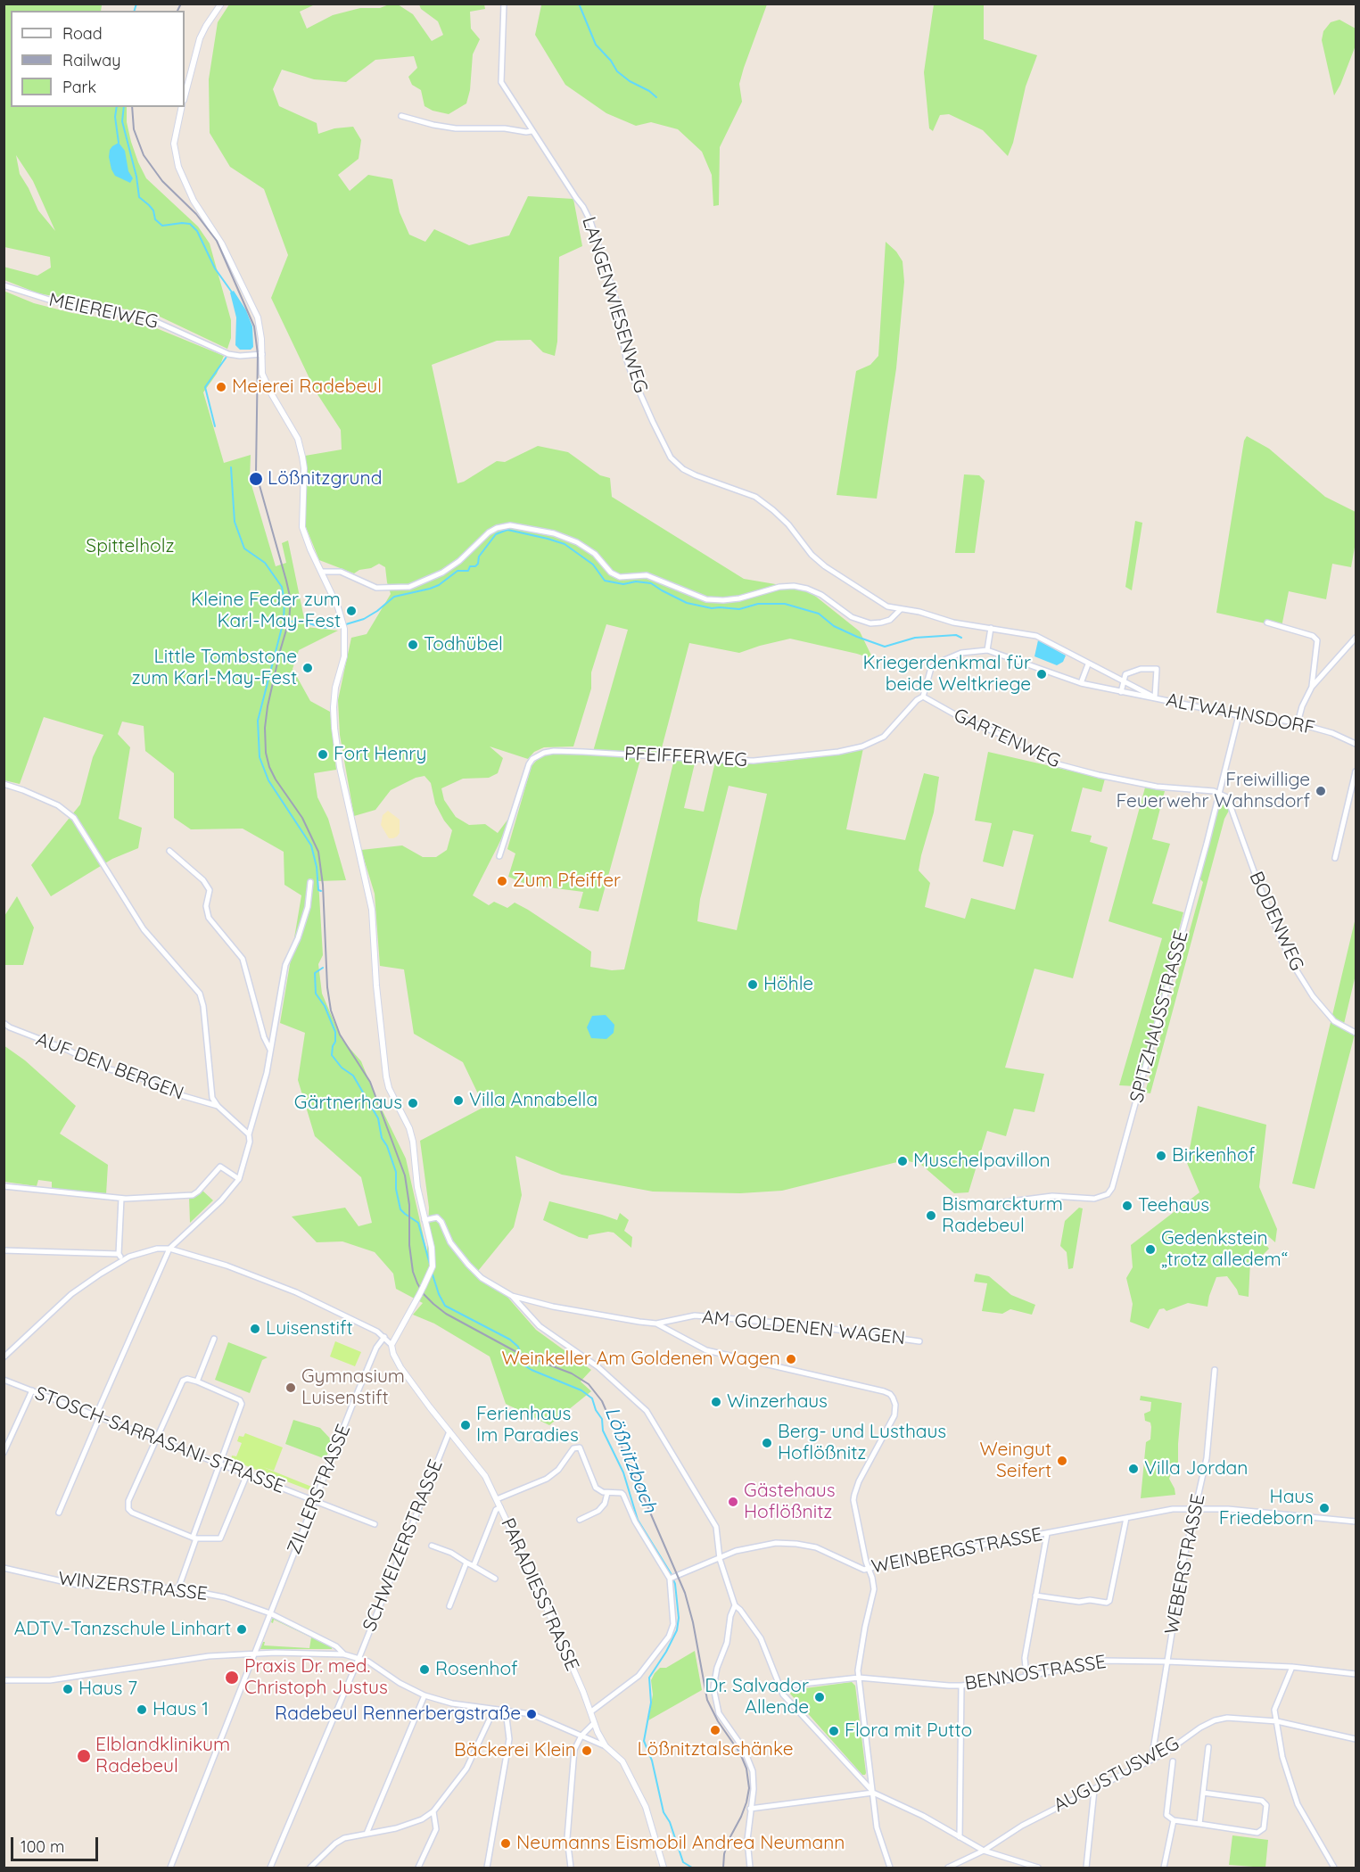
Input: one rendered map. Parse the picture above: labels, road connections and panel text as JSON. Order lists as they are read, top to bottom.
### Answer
{
  "streets": {
    "street": [
      "LANGENWIESENWEG",
      "MEIEREIWEG",
      "ALTWAHNSDORF",
      "GARTENWEG",
      "PFEIFFERWEG",
      "BODENWEG",
      "SPITZHAUSSTRASSE",
      "AUF DEN BERGEN",
      "AM GOLDENEN WAGEN",
      "STOSCH-SARRASANI-STRASSE",
      "ZILLERSTRASSE",
      "SCHWEIZERSTRASSE",
      "WEINBERGSTRASSE",
      "WEBERSTRASSE",
      "WINZERSTRASSE",
      "PARADIESSTRASSE",
      "BENNOSTRASSE",
      "AUGUSTUSWEG"
    ]
  },
  "crossings": [
    ["LANGENWIESENWEG", "ALTWAHNSDORF"],
    ["ALTWAHNSDORF", "SPITZHAUSSTRASSE"],
    ["GARTENWEG", "PFEIFFERWEG"],
    ["GARTENWEG", "BODENWEG"],
    ["GARTENWEG", "SPITZHAUSSTRASSE"],
    ["BODENWEG", "SPITZHAUSSTRASSE"],
    ["STOSCH-SARRASANI-STRASSE", "ZILLERSTRASSE"],
    ["ZILLERSTRASSE", "WINZERSTRASSE"],
    ["ZILLERSTRASSE", "PARADIESSTRASSE"],
    ["SCHWEIZERSTRASSE", "PARADIESSTRASSE"],
    ["WEINBERGSTRASSE", "WEBERSTRASSE"],
    ["WEBERSTRASSE", "BENNOSTRASSE"],
    ["WEBERSTRASSE", "AUGUSTUSWEG"]
  ],
  "water": ["Lößnitzbach"],
  "parks": ["Spittelholz"],
  "places": [
    "Meierei Radebeul",
    "Lößnitzgrund",
    "Kleine Feder zum Karl-May-Fest",
    "Todhübel",
    "Little Tombstone zum Karl-May-Fest",
    "Kriegerdenkmal für beide Weltkriege",
    "Fort Henry",
    "Freiwillige Feuerwehr Wahnsdorf",
    "Zum Pfeiffer",
    "Höhle",
    "Villa Annabella",
    "Gärtnerhaus",
    "Birkenhof",
    "Muschelpavillon",
    "Teehaus",
    "Bismarckturm Radebeul",
    "Gedenkstein „trotz alledem“",
    "Luisenstift",
    "Weinkeller Am Goldenen Wagen",
    "Gymnasium Luisenstift",
    "Winzerhaus",
    "Ferienhaus Im Paradies",
    "Berg- und Lusthaus Hoflößnitz",
    "Weingut Seifert",
    "Villa Jordan",
    "Gästehaus Hoflößnitz",
    "Haus Friedeborn",
    "ADTV-Tanzschule Linhart",
    "Rosenhof",
    "Praxis Dr. med. Christoph Justus",
    "Haus 7",
    "Dr. Salvador Allende",
    "Haus 1",
    "Radebeul Rennerbergstraße",
    "Lößnitztalschänke",
    "Flora mit Putto",
    "Bäckerei Klein",
    "Elblandklinikum Radebeul",
    "Neumanns Eismobil Andrea Neumann"
  ],
  "legend": ["Road", "Railway", "Park"],
  "scale_bar": "100 m"
}
